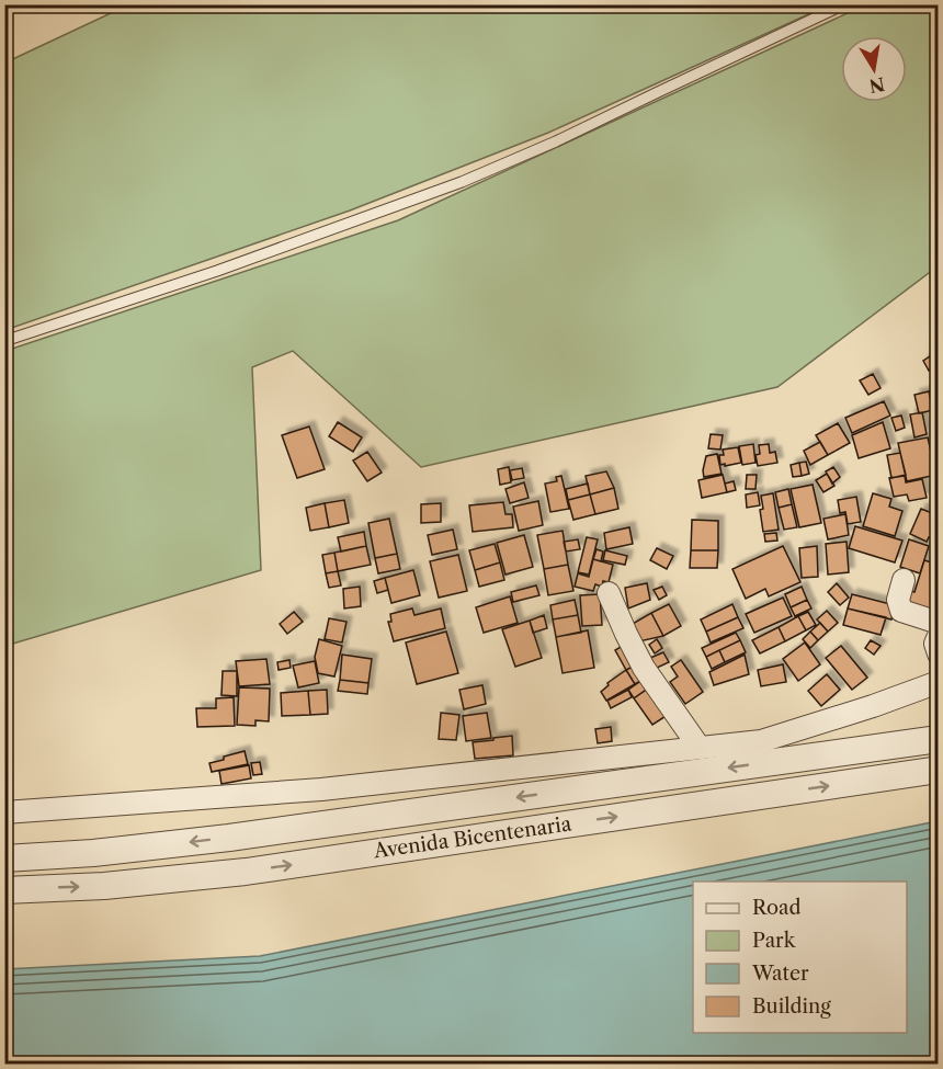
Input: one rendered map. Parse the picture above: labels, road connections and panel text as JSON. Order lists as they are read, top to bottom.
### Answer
{
  "streets": {
    "street": ["Avenida Bicentenaria"]
  },
  "legend": [
    "Road",
    "Park",
    "Water",
    "Building"
  ],
  "north": "bottom"
}
